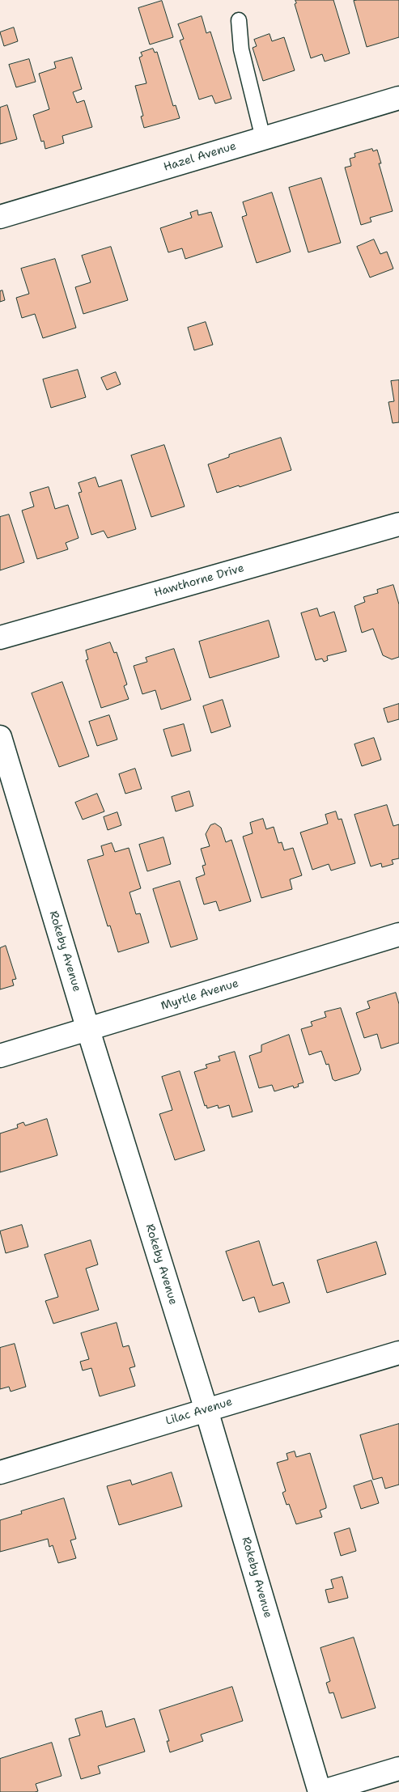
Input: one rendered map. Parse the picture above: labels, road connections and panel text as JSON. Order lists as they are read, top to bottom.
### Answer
{
  "streets": {
    "street": [
      "Hazel Avenue",
      "Hawthorne Drive",
      "Rokeby Avenue",
      "Myrtle Avenue",
      "Lilac Avenue"
    ]
  },
  "crossings": [
    ["Rokeby Avenue", "Myrtle Avenue"],
    ["Rokeby Avenue", "Lilac Avenue"]
  ]
}
